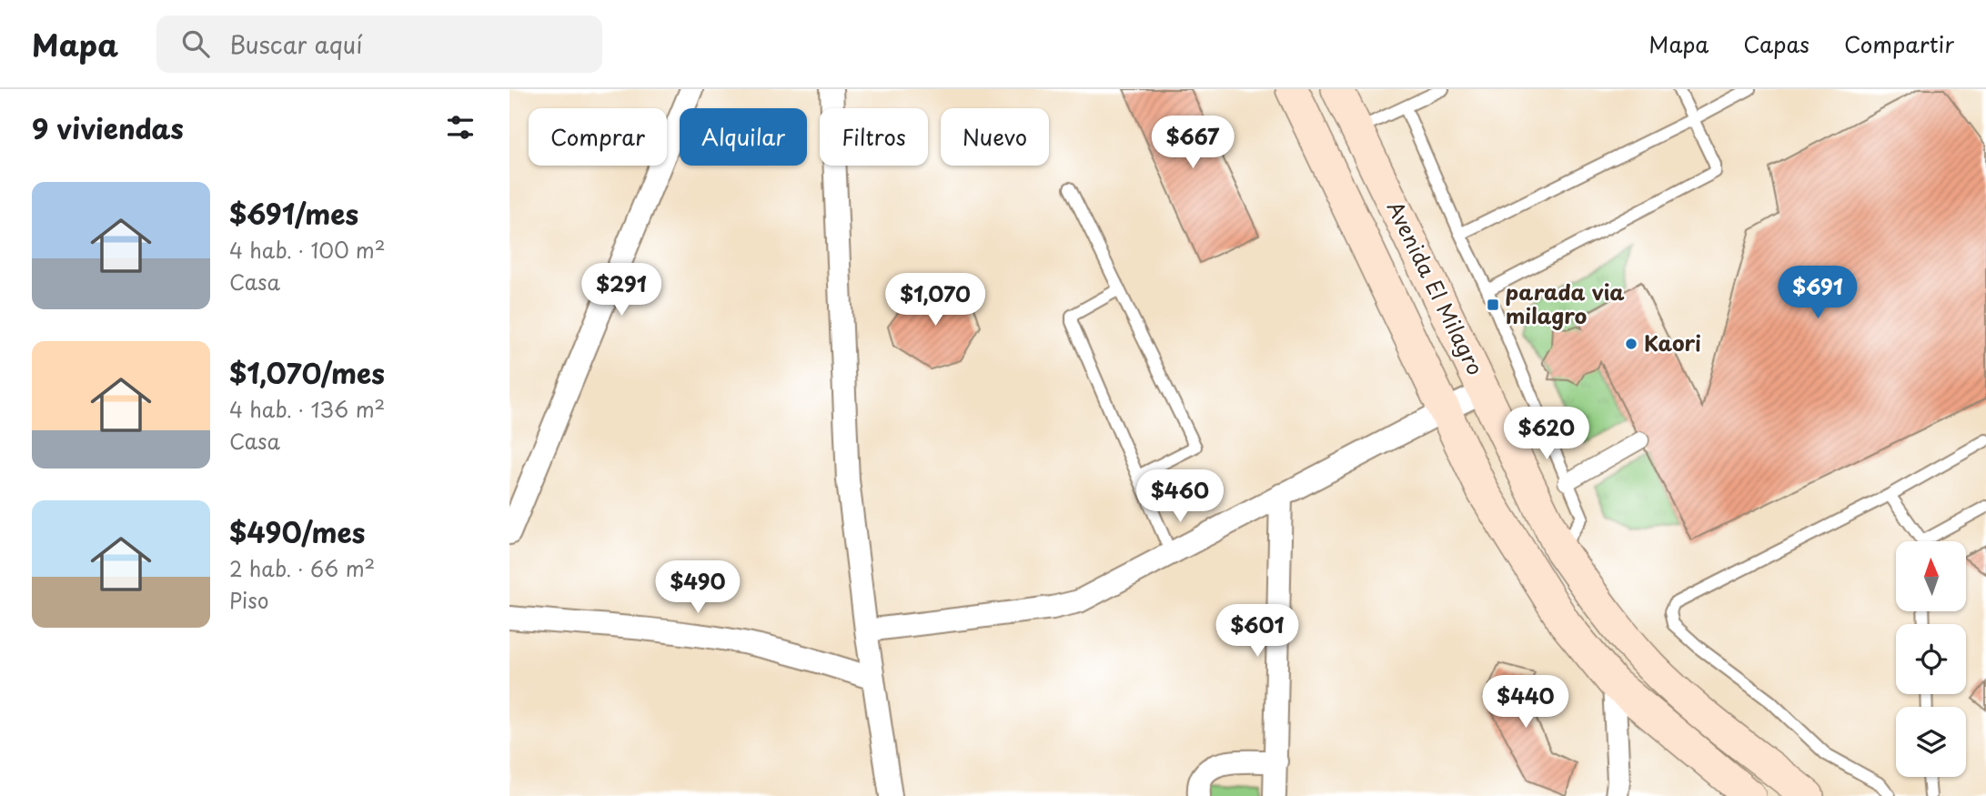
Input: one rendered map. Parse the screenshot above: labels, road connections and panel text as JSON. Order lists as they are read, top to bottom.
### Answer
{
  "streets": {
    "main road": ["Avenida El Milagro"]
  },
  "places": {
    "transit": ["parada via milagro"],
    "other": ["Kaori"]
  },
  "north": "top",
  "page": {
    "header": "Mapa",
    "search": "Buscar aquí",
    "nav": ["Mapa", "Capas", "Compartir"],
    "heading": "9 viviendas",
    "chip": [
      "Comprar",
      "Alquilar",
      "Filtros",
      "Nuevo"
    ],
    "price": [
      "$667",
      "$291",
      "$691",
      "$1,070",
      "$620",
      "$460",
      "$490",
      "$601",
      "$440"
    ],
    "list": [
      {
        "name": "$691/mes",
        "note": "4 hab. · 100 m² · Casa"
      },
      {
        "name": "$1,070/mes",
        "note": "4 hab. · 136 m² · Casa"
      },
      {
        "name": "$490/mes",
        "note": "2 hab. · 66 m² · Piso"
      }
    ]
  }
}
